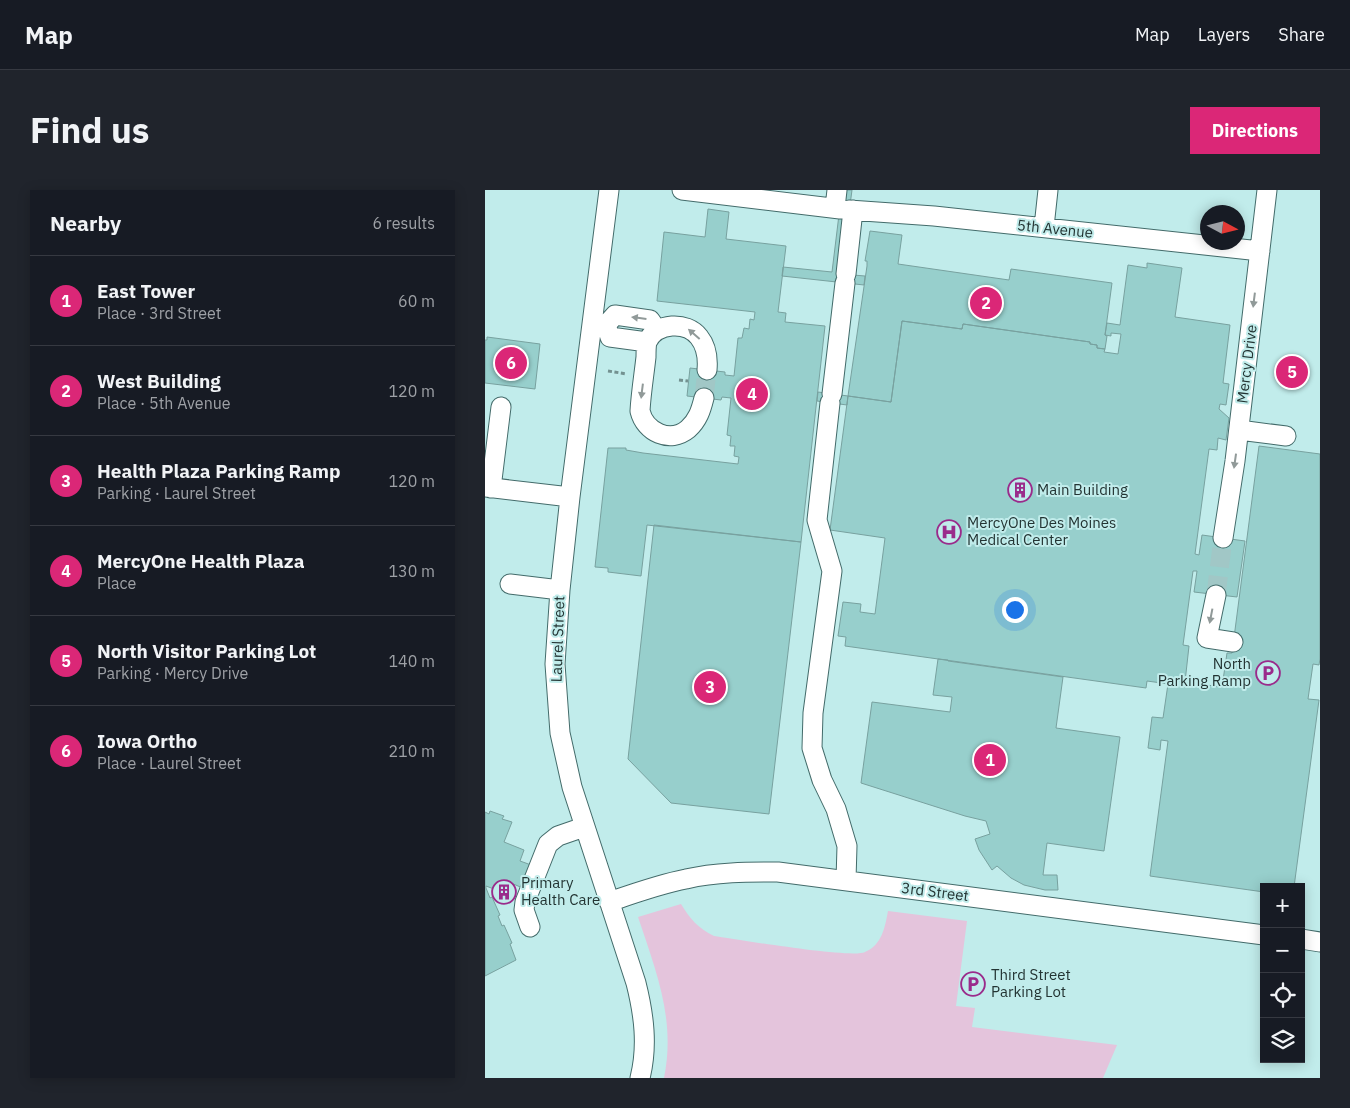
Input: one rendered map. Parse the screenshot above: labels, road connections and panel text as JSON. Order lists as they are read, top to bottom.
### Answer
{
  "streets": {
    "street": [
      "5th Avenue",
      "Mercy Drive",
      "Laurel Street",
      "3rd Street"
    ]
  },
  "crossings": [
    ["5th Avenue", "Mercy Drive"],
    ["Laurel Street", "3rd Street"]
  ],
  "one_way": ["Mercy Drive"],
  "places": {
    "building": ["Main Building", "Primary Health Care"],
    "hospital": ["MercyOne Des Moines Medical Center"],
    "parking": ["North Parking Ramp", "Third Street Parking Lot"]
  },
  "north": "right",
  "page": {
    "header": "Map",
    "nav": ["Map", "Layers", "Share"],
    "title": "Find us",
    "buttons": "Directions",
    "heading": ["Nearby", "6 results"],
    "list": [
      {
        "mark": "1",
        "name": "East Tower",
        "note": "Place · 3rd Street",
        "value": "60 m"
      },
      {
        "mark": "2",
        "name": "West Building",
        "note": "Place · 5th Avenue",
        "value": "120 m"
      },
      {
        "mark": "3",
        "name": "Health Plaza Parking Ramp",
        "note": "Parking · Laurel Street",
        "value": "120 m"
      },
      {
        "mark": "4",
        "name": "MercyOne Health Plaza",
        "note": "Place",
        "value": "130 m"
      },
      {
        "mark": "5",
        "name": "North Visitor Parking Lot",
        "note": "Parking · Mercy Drive",
        "value": "140 m"
      },
      {
        "mark": "6",
        "name": "Iowa Ortho",
        "note": "Place · Laurel Street",
        "value": "210 m"
      }
    ],
    "pins": [
      "2",
      "6",
      "5",
      "4",
      "3",
      "1"
    ],
    "map_buttons": ["+", "−"]
  }
}
